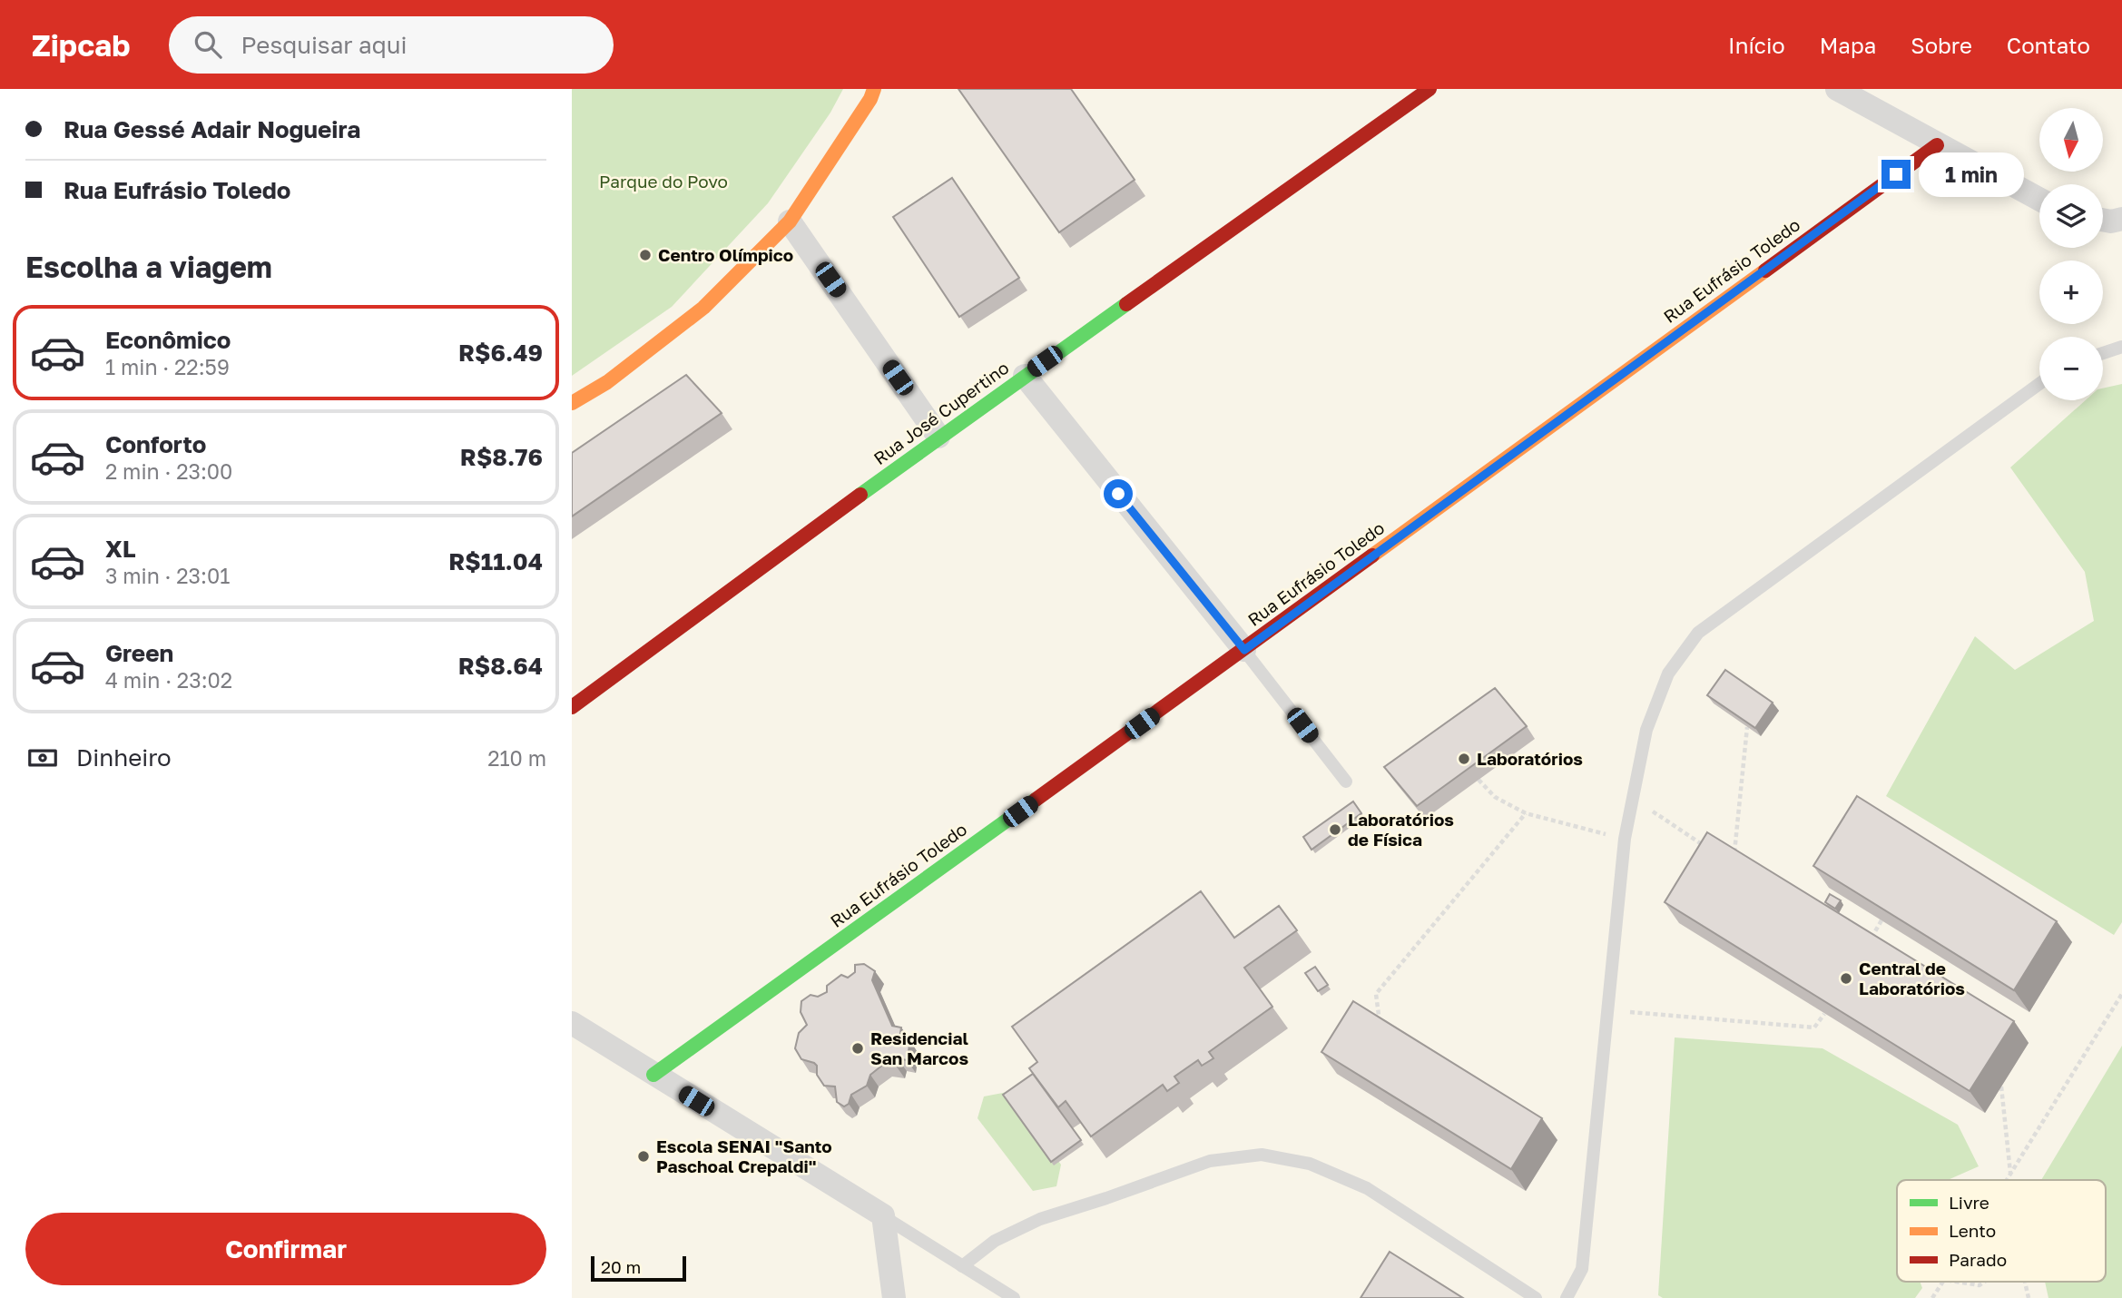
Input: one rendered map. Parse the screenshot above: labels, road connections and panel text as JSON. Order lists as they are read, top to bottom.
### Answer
{
  "streets": {
    "street": ["Rua Eufrásio Toledo", "Rua José Cupertino"]
  },
  "parks": ["Parque do Povo"],
  "places": [
    "Centro Olímpico",
    "Laboratórios",
    "Laboratórios de Física",
    "Central de Laboratórios",
    "Residencial San Marcos",
    "Escola SENAI \"Santo Paschoal Crepaldi\""
  ],
  "legend": ["Livre", "Lento", "Parado"],
  "scale_bar": "20 m",
  "north": "bottom",
  "page": {
    "header": "Zipcab",
    "search": "Pesquisar aqui",
    "nav": [
      "Início",
      "Mapa",
      "Sobre",
      "Contato"
    ],
    "banner": ["Rua Gessé Adair Nogueira", "Rua Eufrásio Toledo"],
    "map_buttons": ["+", "−"],
    "bubble": "1 min",
    "heading": "Escolha a viagem",
    "list": [
      {
        "name": "Econômico",
        "note": "1 min · 22:59",
        "value": "R$6.49"
      },
      {
        "name": "Conforto",
        "note": "2 min · 23:00",
        "value": "R$8.76"
      },
      {
        "name": "XL",
        "note": "3 min · 23:01",
        "value": "R$11.04"
      },
      {
        "name": "Green",
        "note": "4 min · 23:02",
        "value": "R$8.64"
      }
    ],
    "pay": ["Dinheiro", "210 m"],
    "buttons": "Confirmar",
    "scale": "20 m"
  }
}
